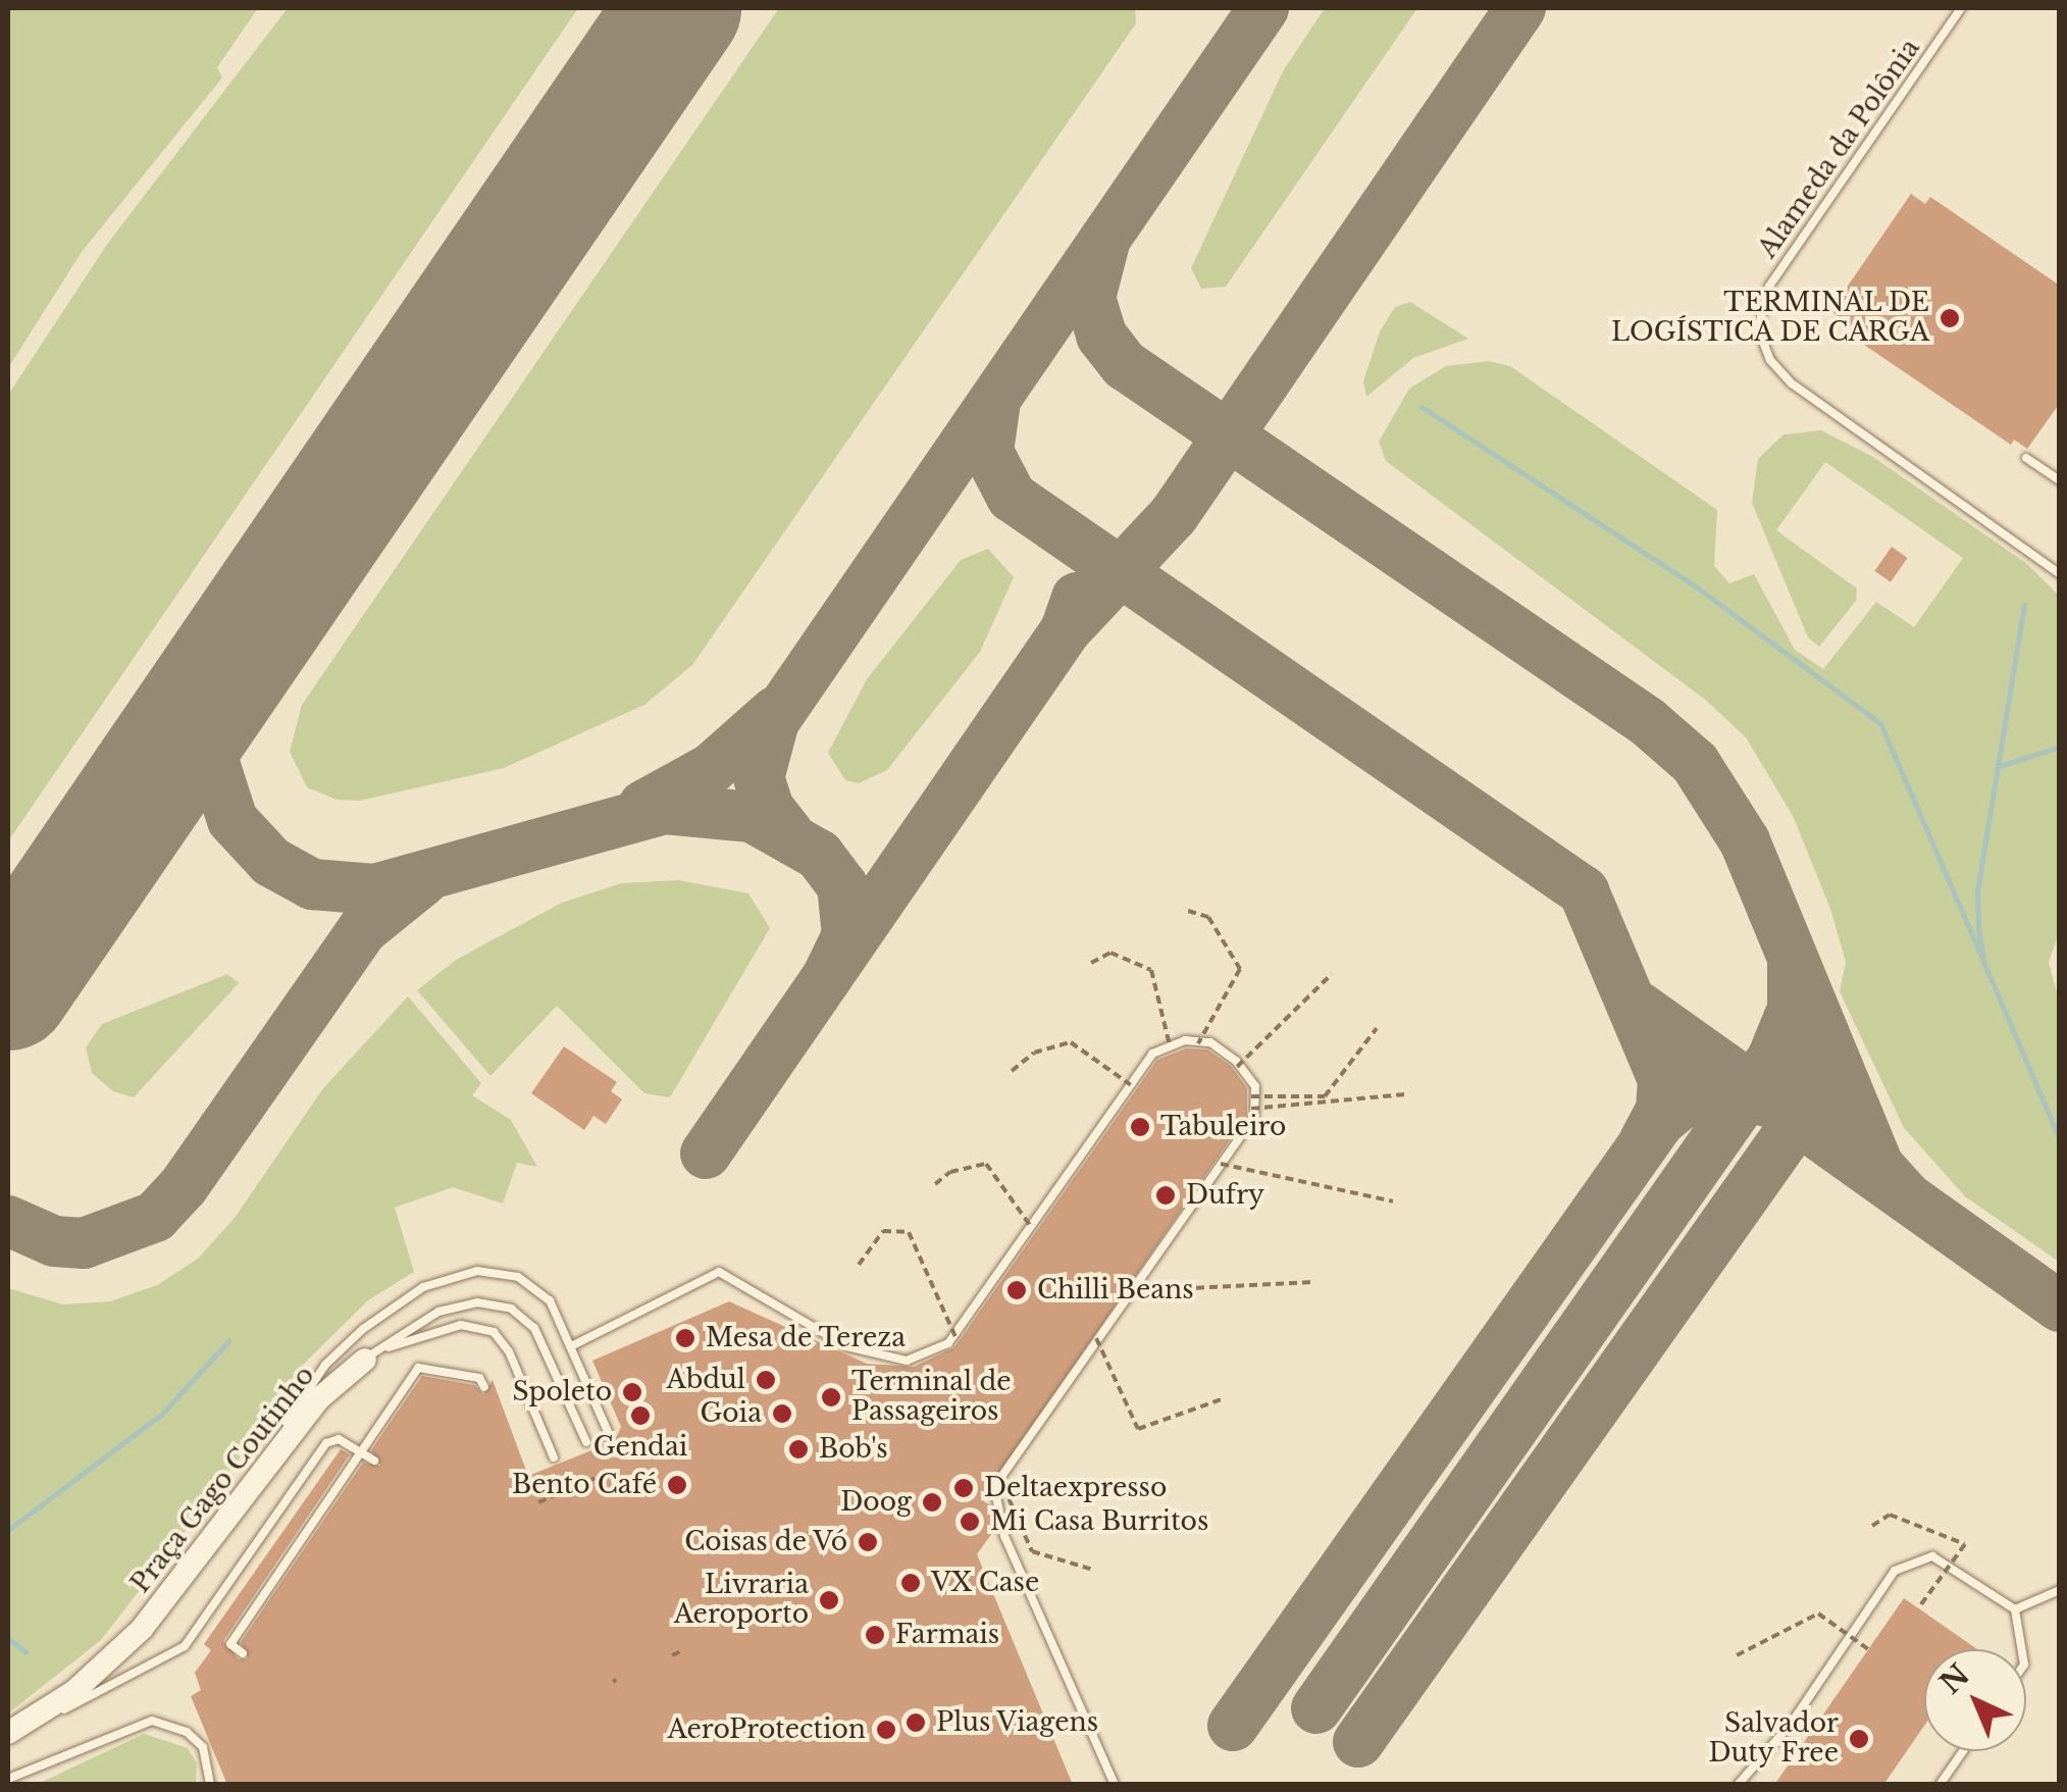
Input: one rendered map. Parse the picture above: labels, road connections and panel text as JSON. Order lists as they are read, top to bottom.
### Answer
{
  "streets": {
    "main road": ["Praça Gago Coutinho"],
    "lane": ["Alameda da Polônia"]
  },
  "places": [
    "TERMINAL DE LOGÍSTICA DE CARGA",
    "Tabuleiro",
    "Dufry",
    "Chilli Beans",
    "Mesa de Tereza",
    "Abdul",
    "Spoleto",
    "Terminal de Passageiros",
    "Goia",
    "Gendai",
    "Bob's",
    "Bento Café",
    "Deltaexpresso",
    "Doog",
    "Mi Casa Burritos",
    "Coisas de Vó",
    "VX Case",
    "Livraria Aeroporto",
    "Farmais",
    "Plus Viagens",
    "AeroProtection",
    "Salvador Duty Free"
  ],
  "north": "top left"
}
